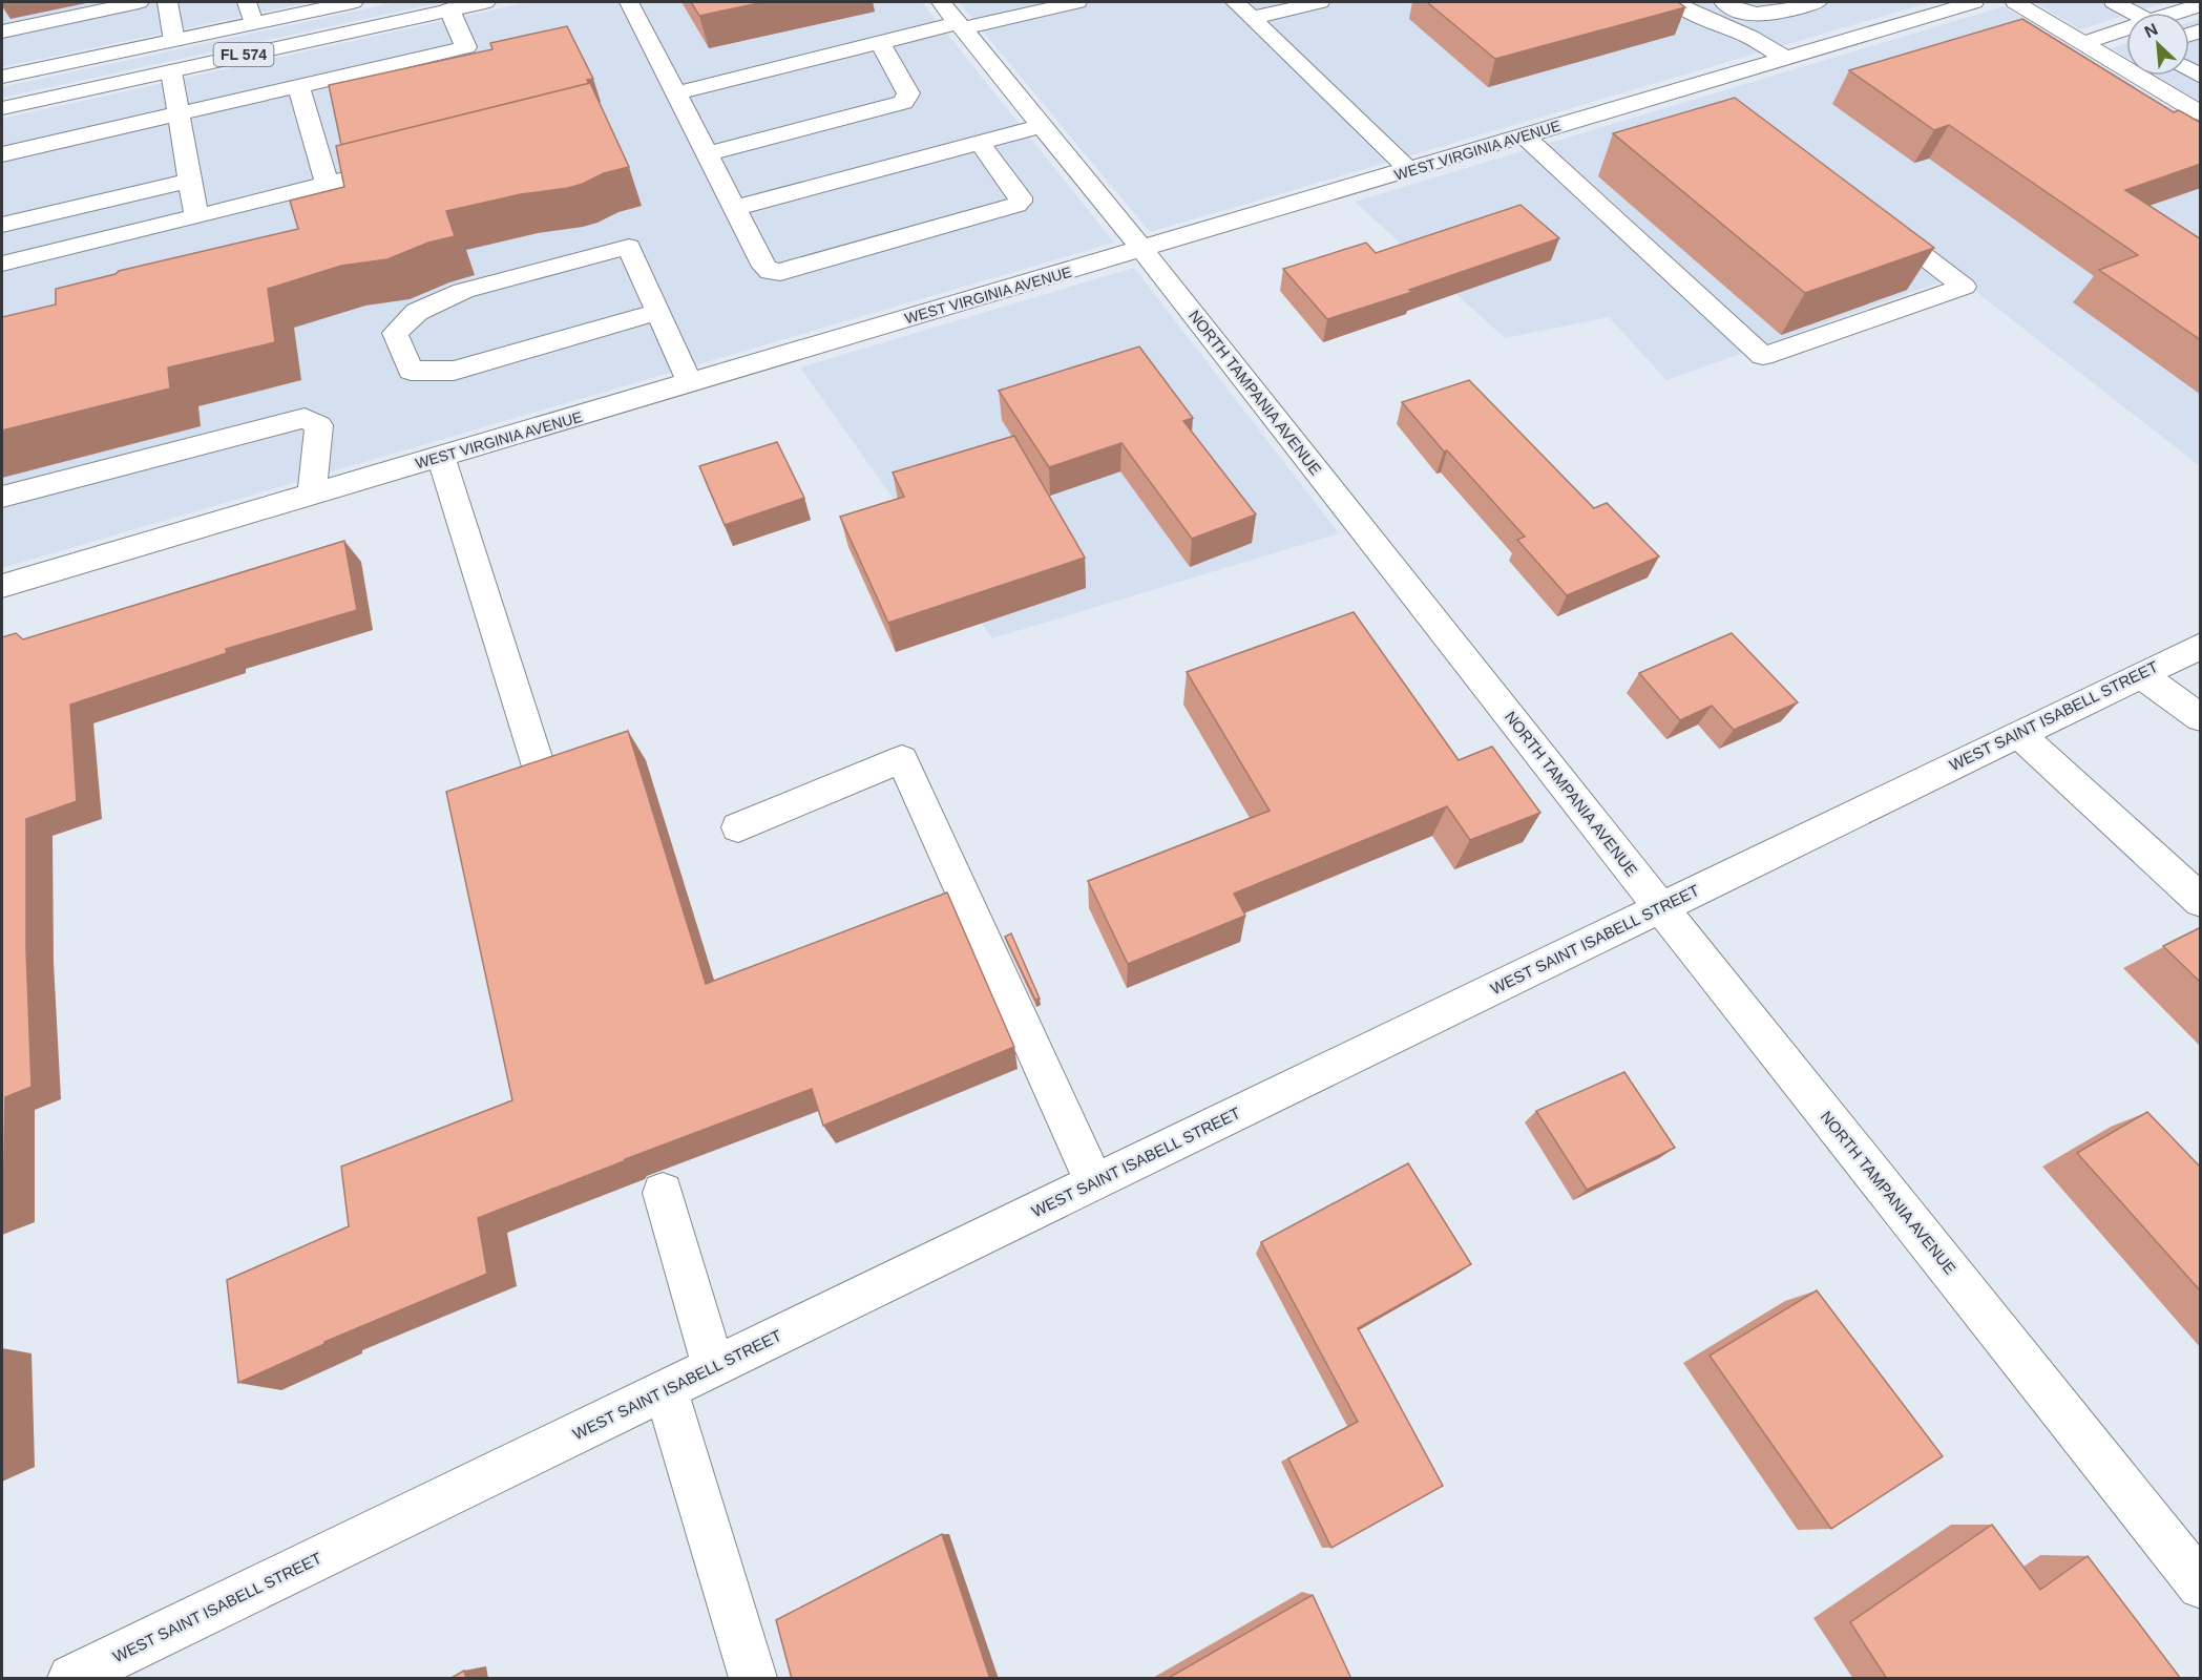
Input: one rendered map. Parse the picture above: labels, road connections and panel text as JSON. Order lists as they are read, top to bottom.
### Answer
{
  "streets": {
    "street": [
      "FL 574",
      "WEST VIRGINIA AVENUE",
      "NORTH TAMPANIA AVENUE",
      "WEST SAINT ISABELL STREET"
    ]
  },
  "crossings": [
    ["WEST VIRGINIA AVENUE", "NORTH TAMPANIA AVENUE"],
    ["NORTH TAMPANIA AVENUE", "WEST SAINT ISABELL STREET"]
  ],
  "north": "top left"
}
